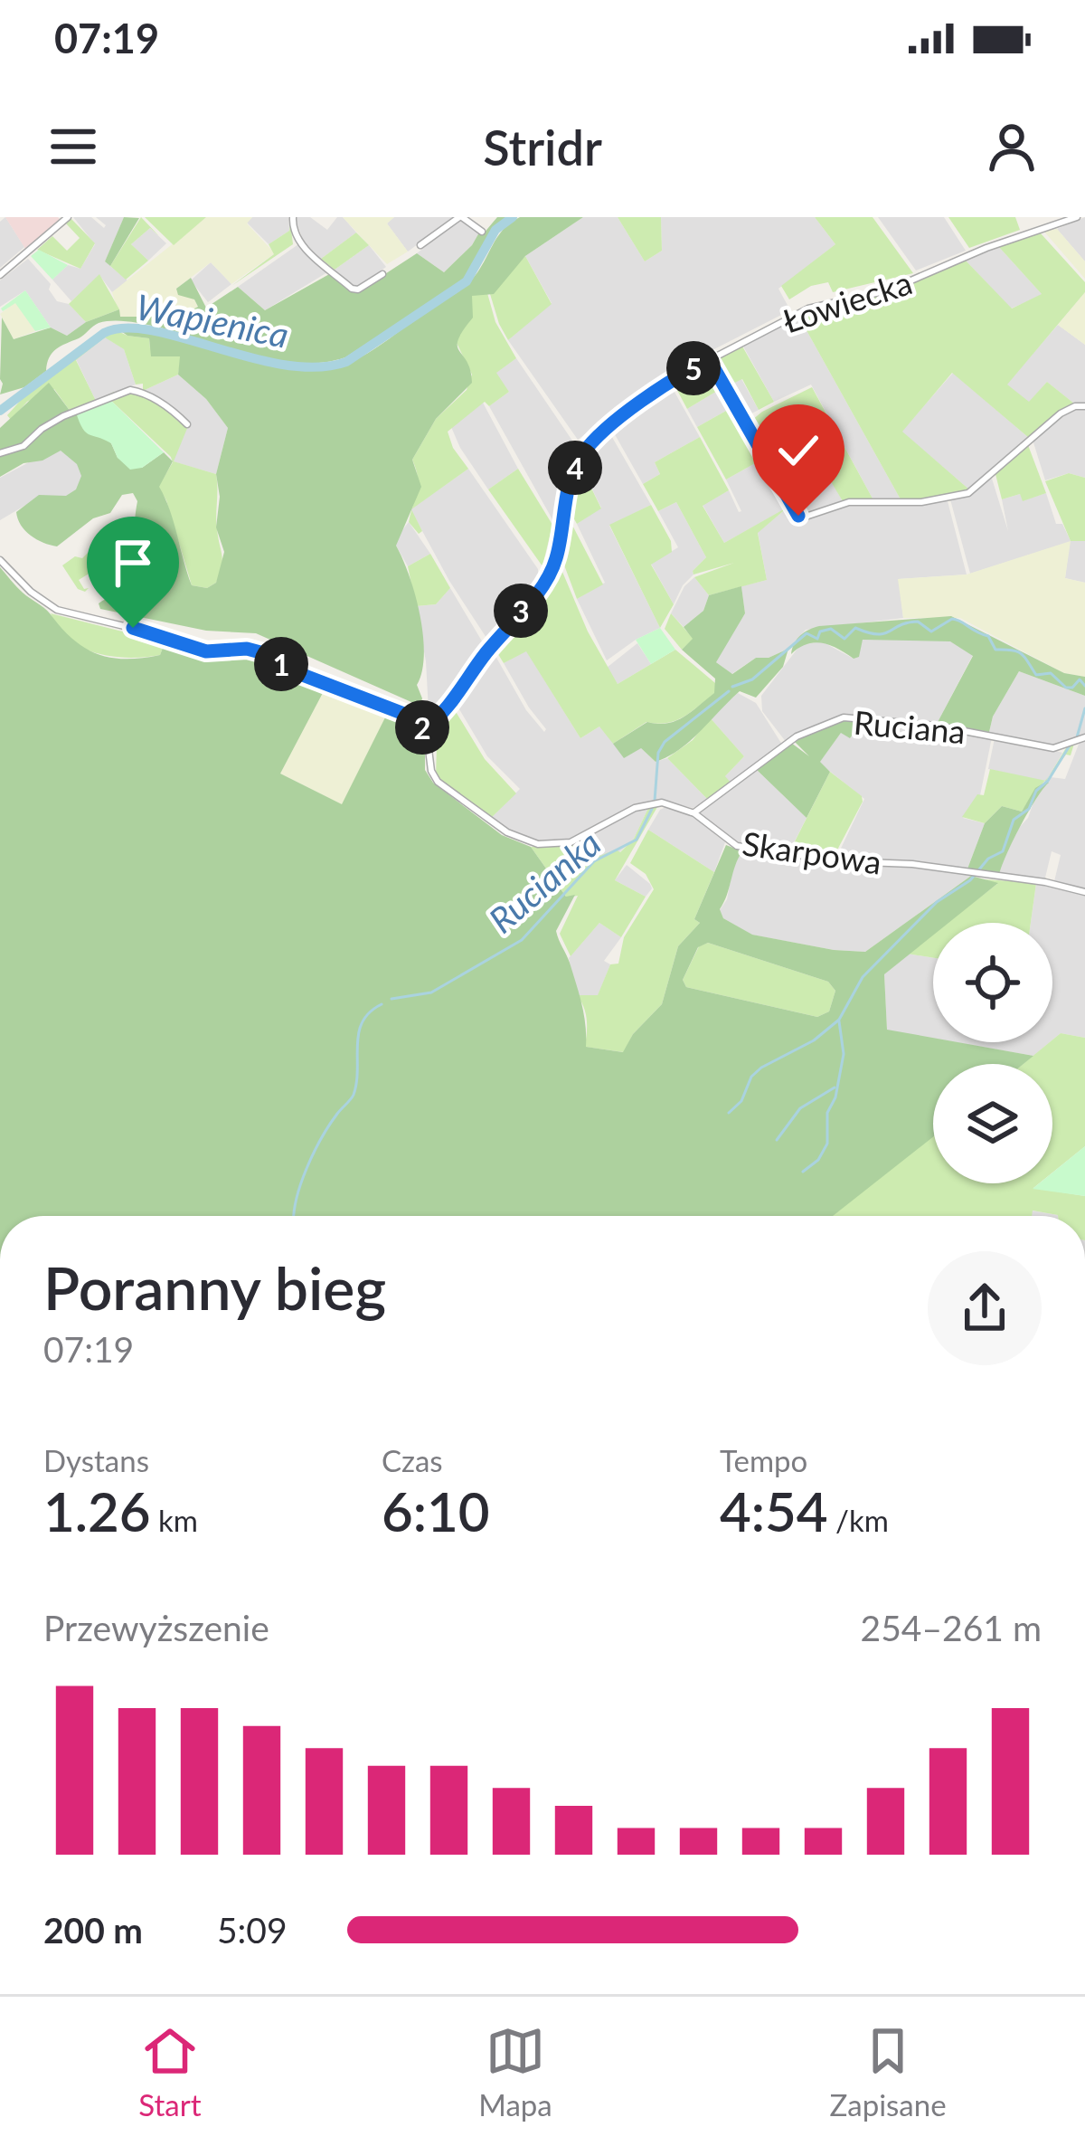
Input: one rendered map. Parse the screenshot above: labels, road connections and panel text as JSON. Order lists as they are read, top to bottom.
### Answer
{
  "streets": {
    "street": ["Łowiecka", "Ruciana", "Skarpowa"]
  },
  "crossings": [
    ["Ruciana", "Skarpowa"]
  ],
  "water": ["Wapienica", "Rucianka"],
  "page": {
    "status": "07:19",
    "header": "Stridr",
    "pins": [
      "5",
      "4",
      "3",
      "1",
      "2"
    ],
    "heading": ["Poranny bieg", "07:19"],
    "stats": [
      ["Dystans", "1.26 km"],
      ["Czas", "6:10"],
      ["Tempo", "4:54 /km"]
    ],
    "chart": ["Przewyższenie", "254–261 m"],
    "list": [
      {
        "name": "200 m",
        "note": "5:09"
      }
    ],
    "tabs": ["Start", "Mapa", "Zapisane"]
  }
}
